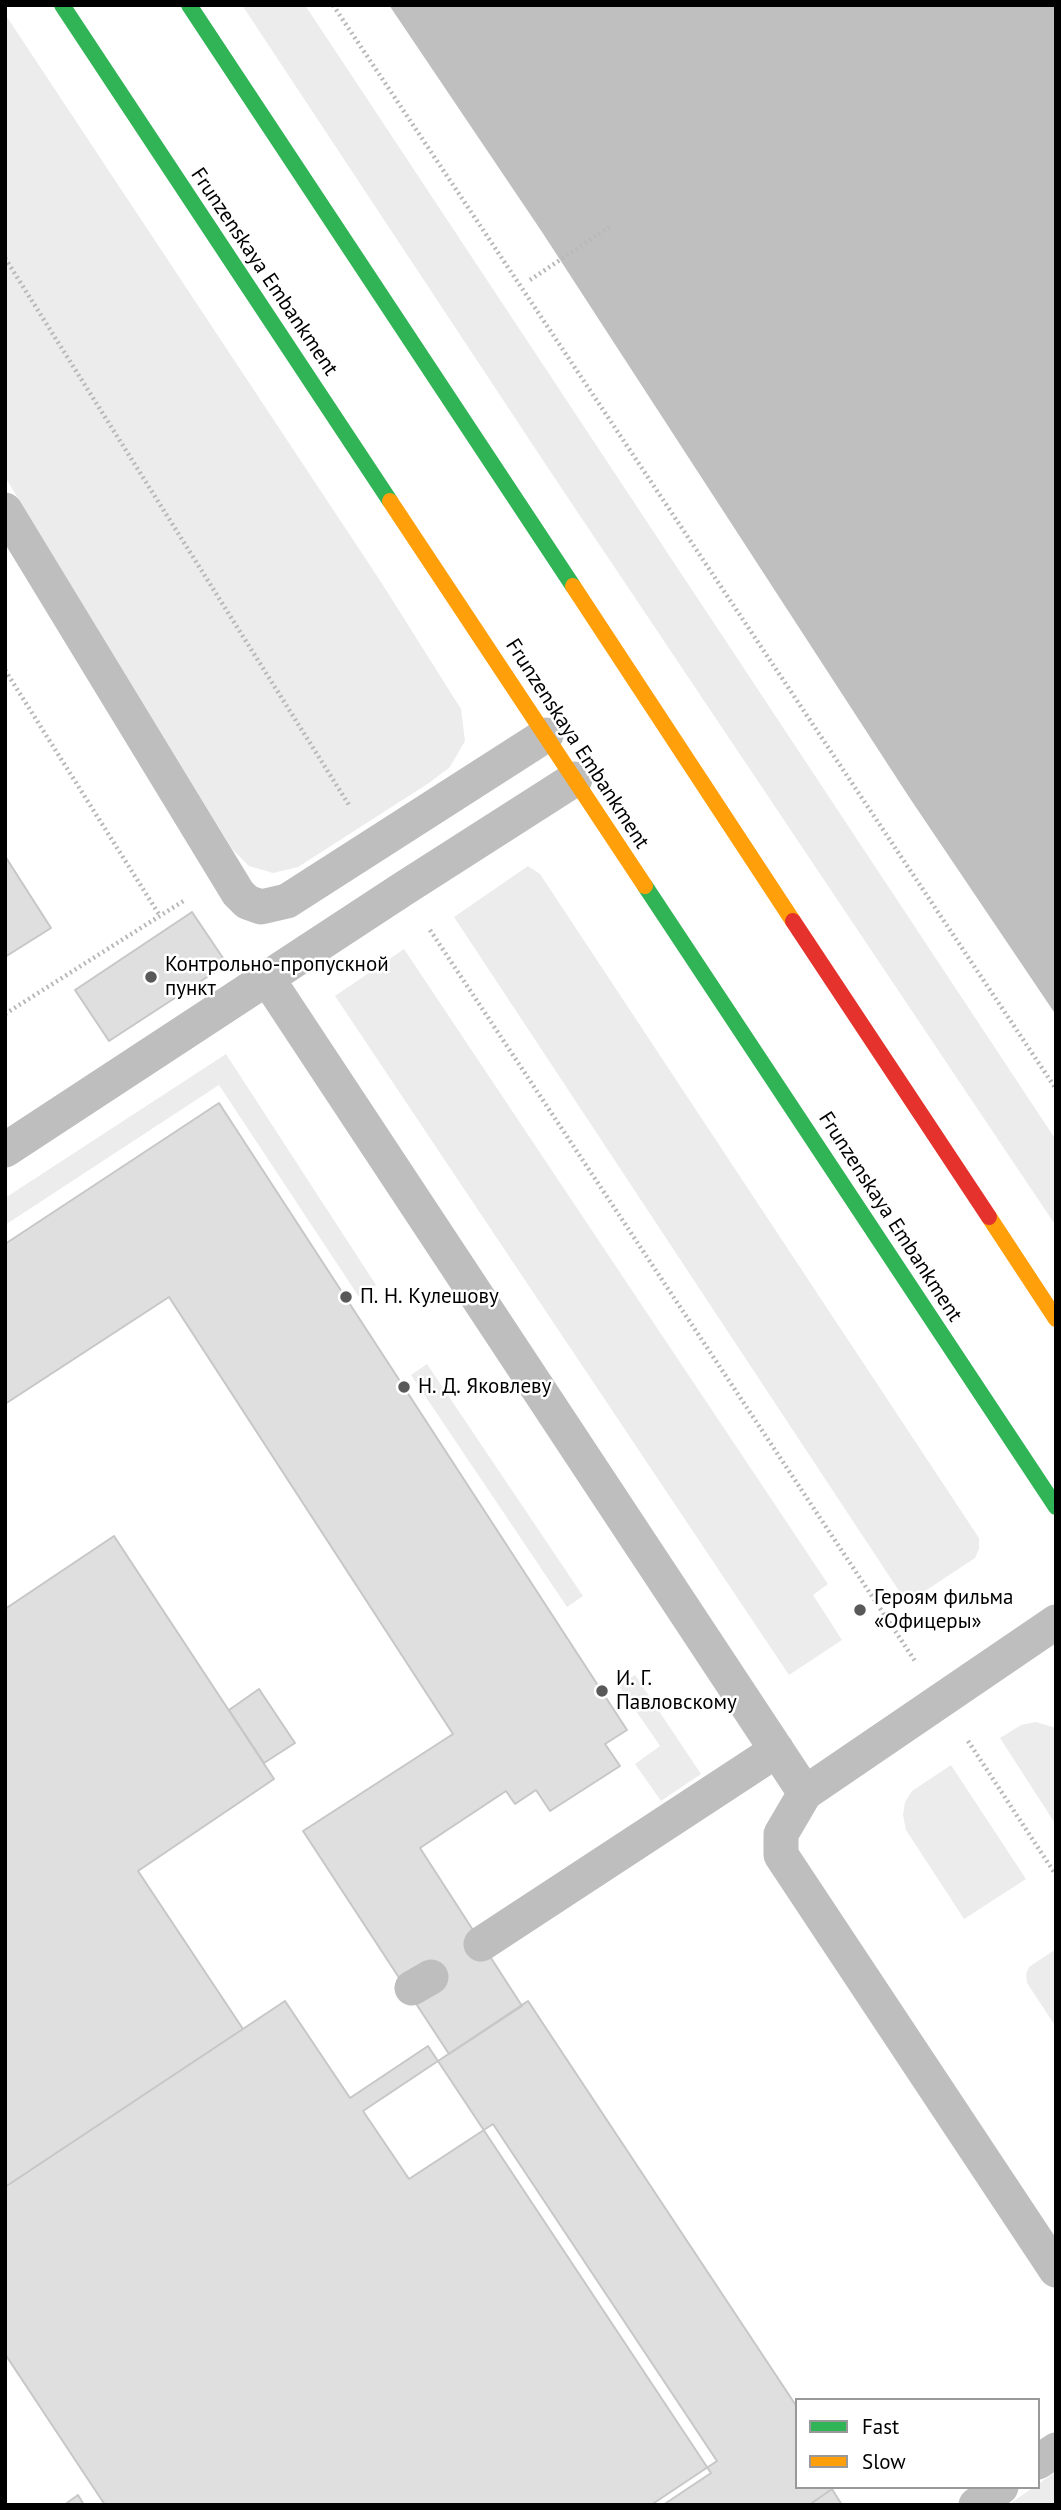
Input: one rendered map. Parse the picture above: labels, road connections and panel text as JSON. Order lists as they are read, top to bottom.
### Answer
{
  "streets": {
    "main road": ["Frunzenskaya Embankment"]
  },
  "places": [
    "Контрольно-пропускной пункт",
    "П. Н. Кулешову",
    "Н. Д. Яковлеву",
    "Героям фильма «Офицеры»",
    "И. Г. Павловскому"
  ],
  "legend": ["Fast", "Slow"]
}
